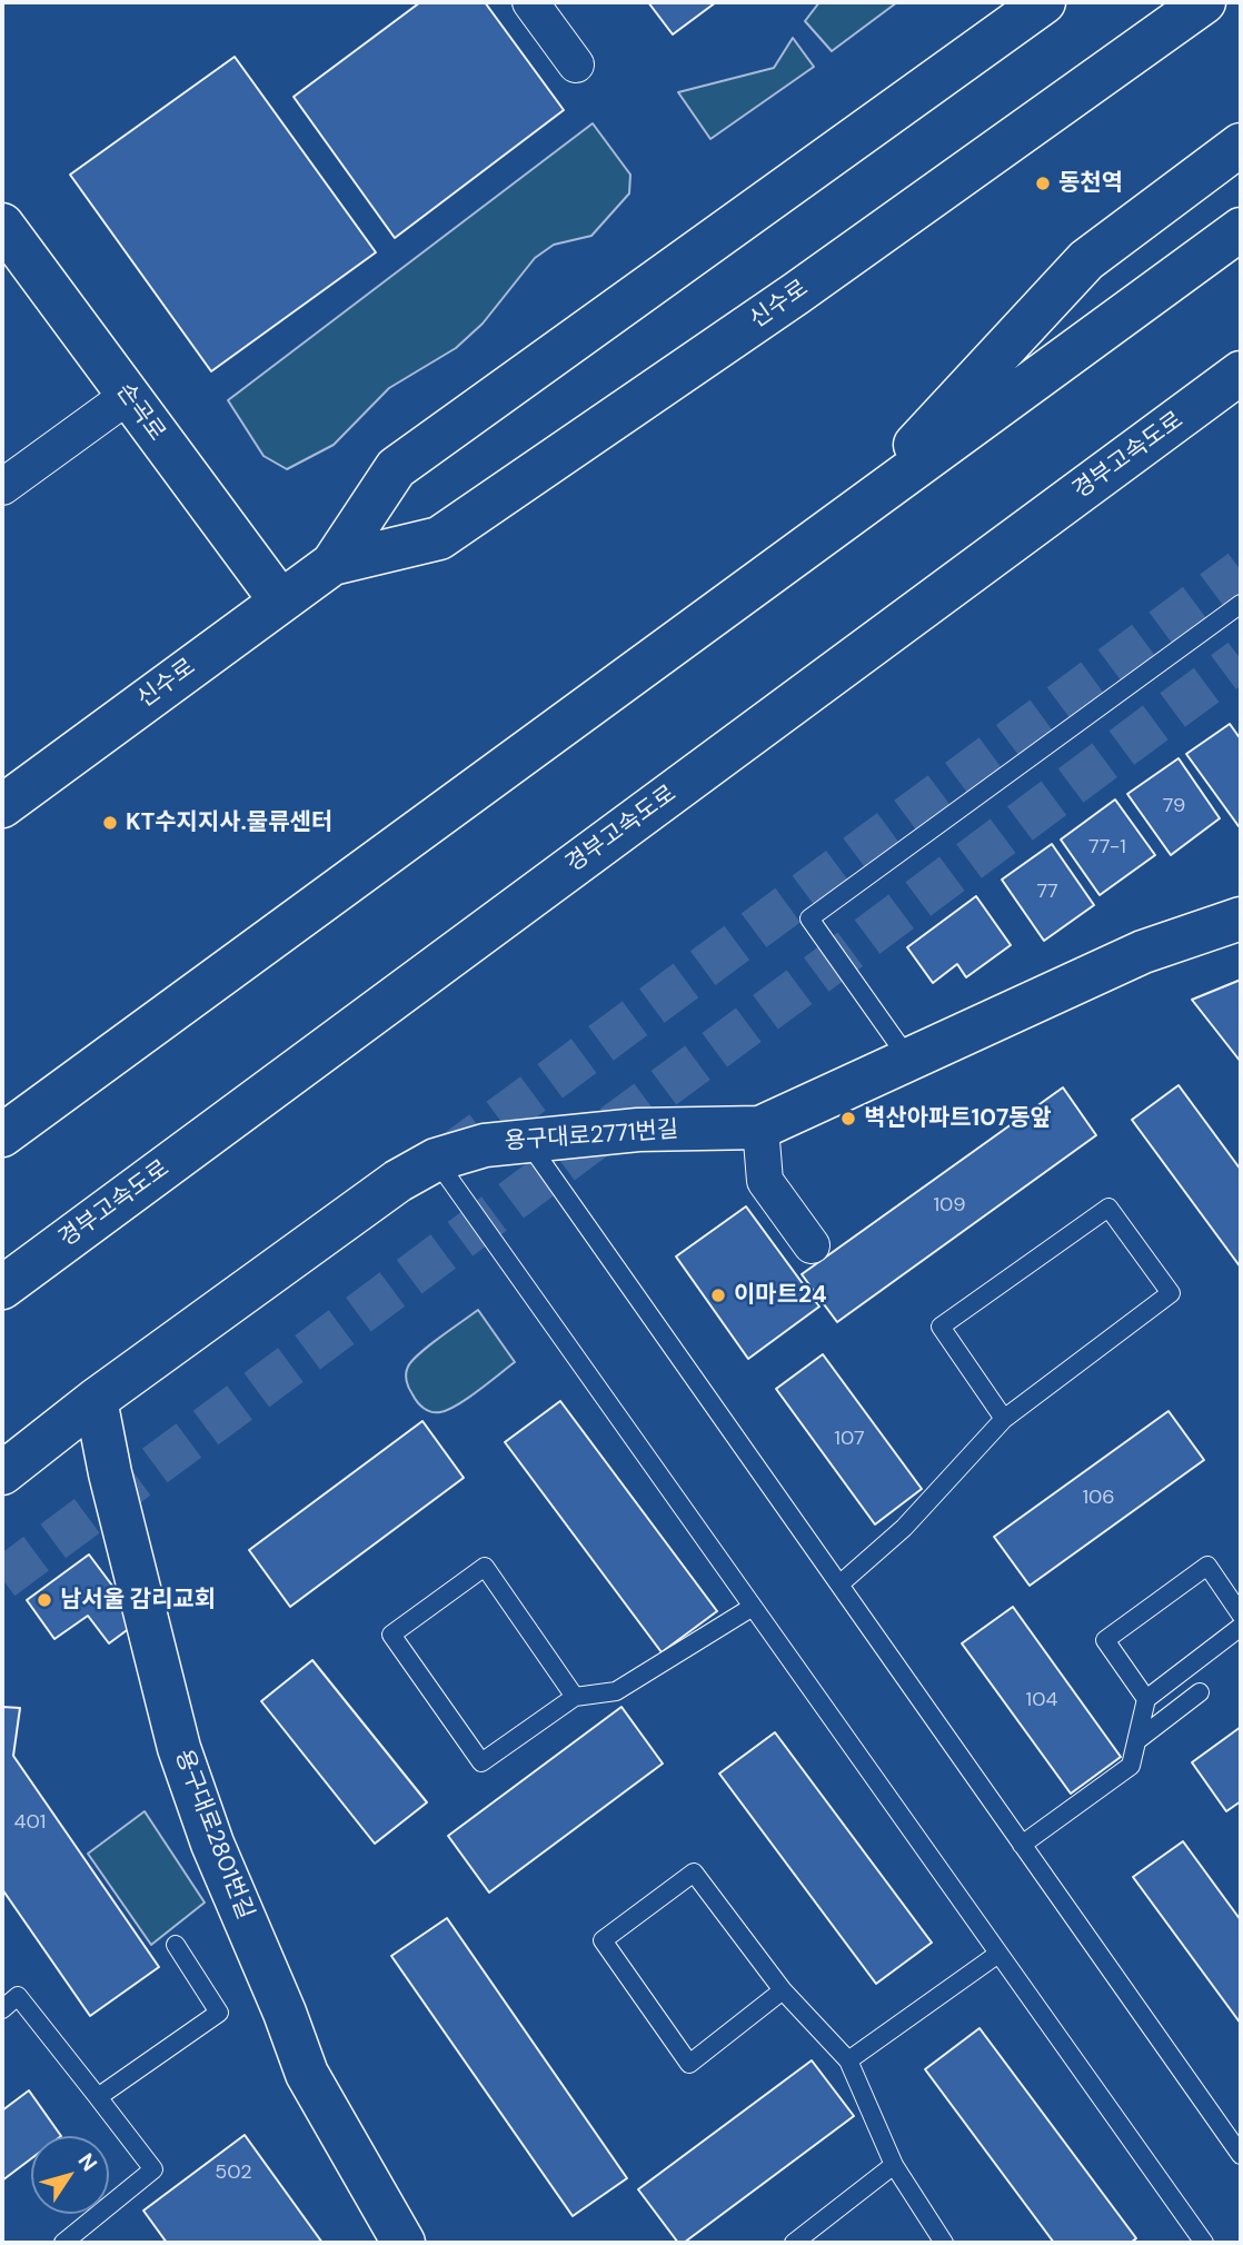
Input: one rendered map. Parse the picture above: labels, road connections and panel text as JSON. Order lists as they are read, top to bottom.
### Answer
{
  "streets": {
    "main road": [
      "신수로",
      "손곡로",
      "경부고속도로",
      "용구대로2771번길",
      "용구대로2801번길"
    ]
  },
  "crossings": [
    ["신수로", "손곡로"],
    ["용구대로2771번길", "용구대로2801번길"]
  ],
  "places": [
    "동천역",
    "KT수지지사.물류센터",
    "벽산아파트107동앞",
    "이마트24",
    "남서울 감리교회"
  ],
  "house_numbers": [
    "79",
    "77-1",
    "77",
    "109",
    "107",
    "106",
    "104",
    "401",
    "502"
  ],
  "north": "top right"
}
